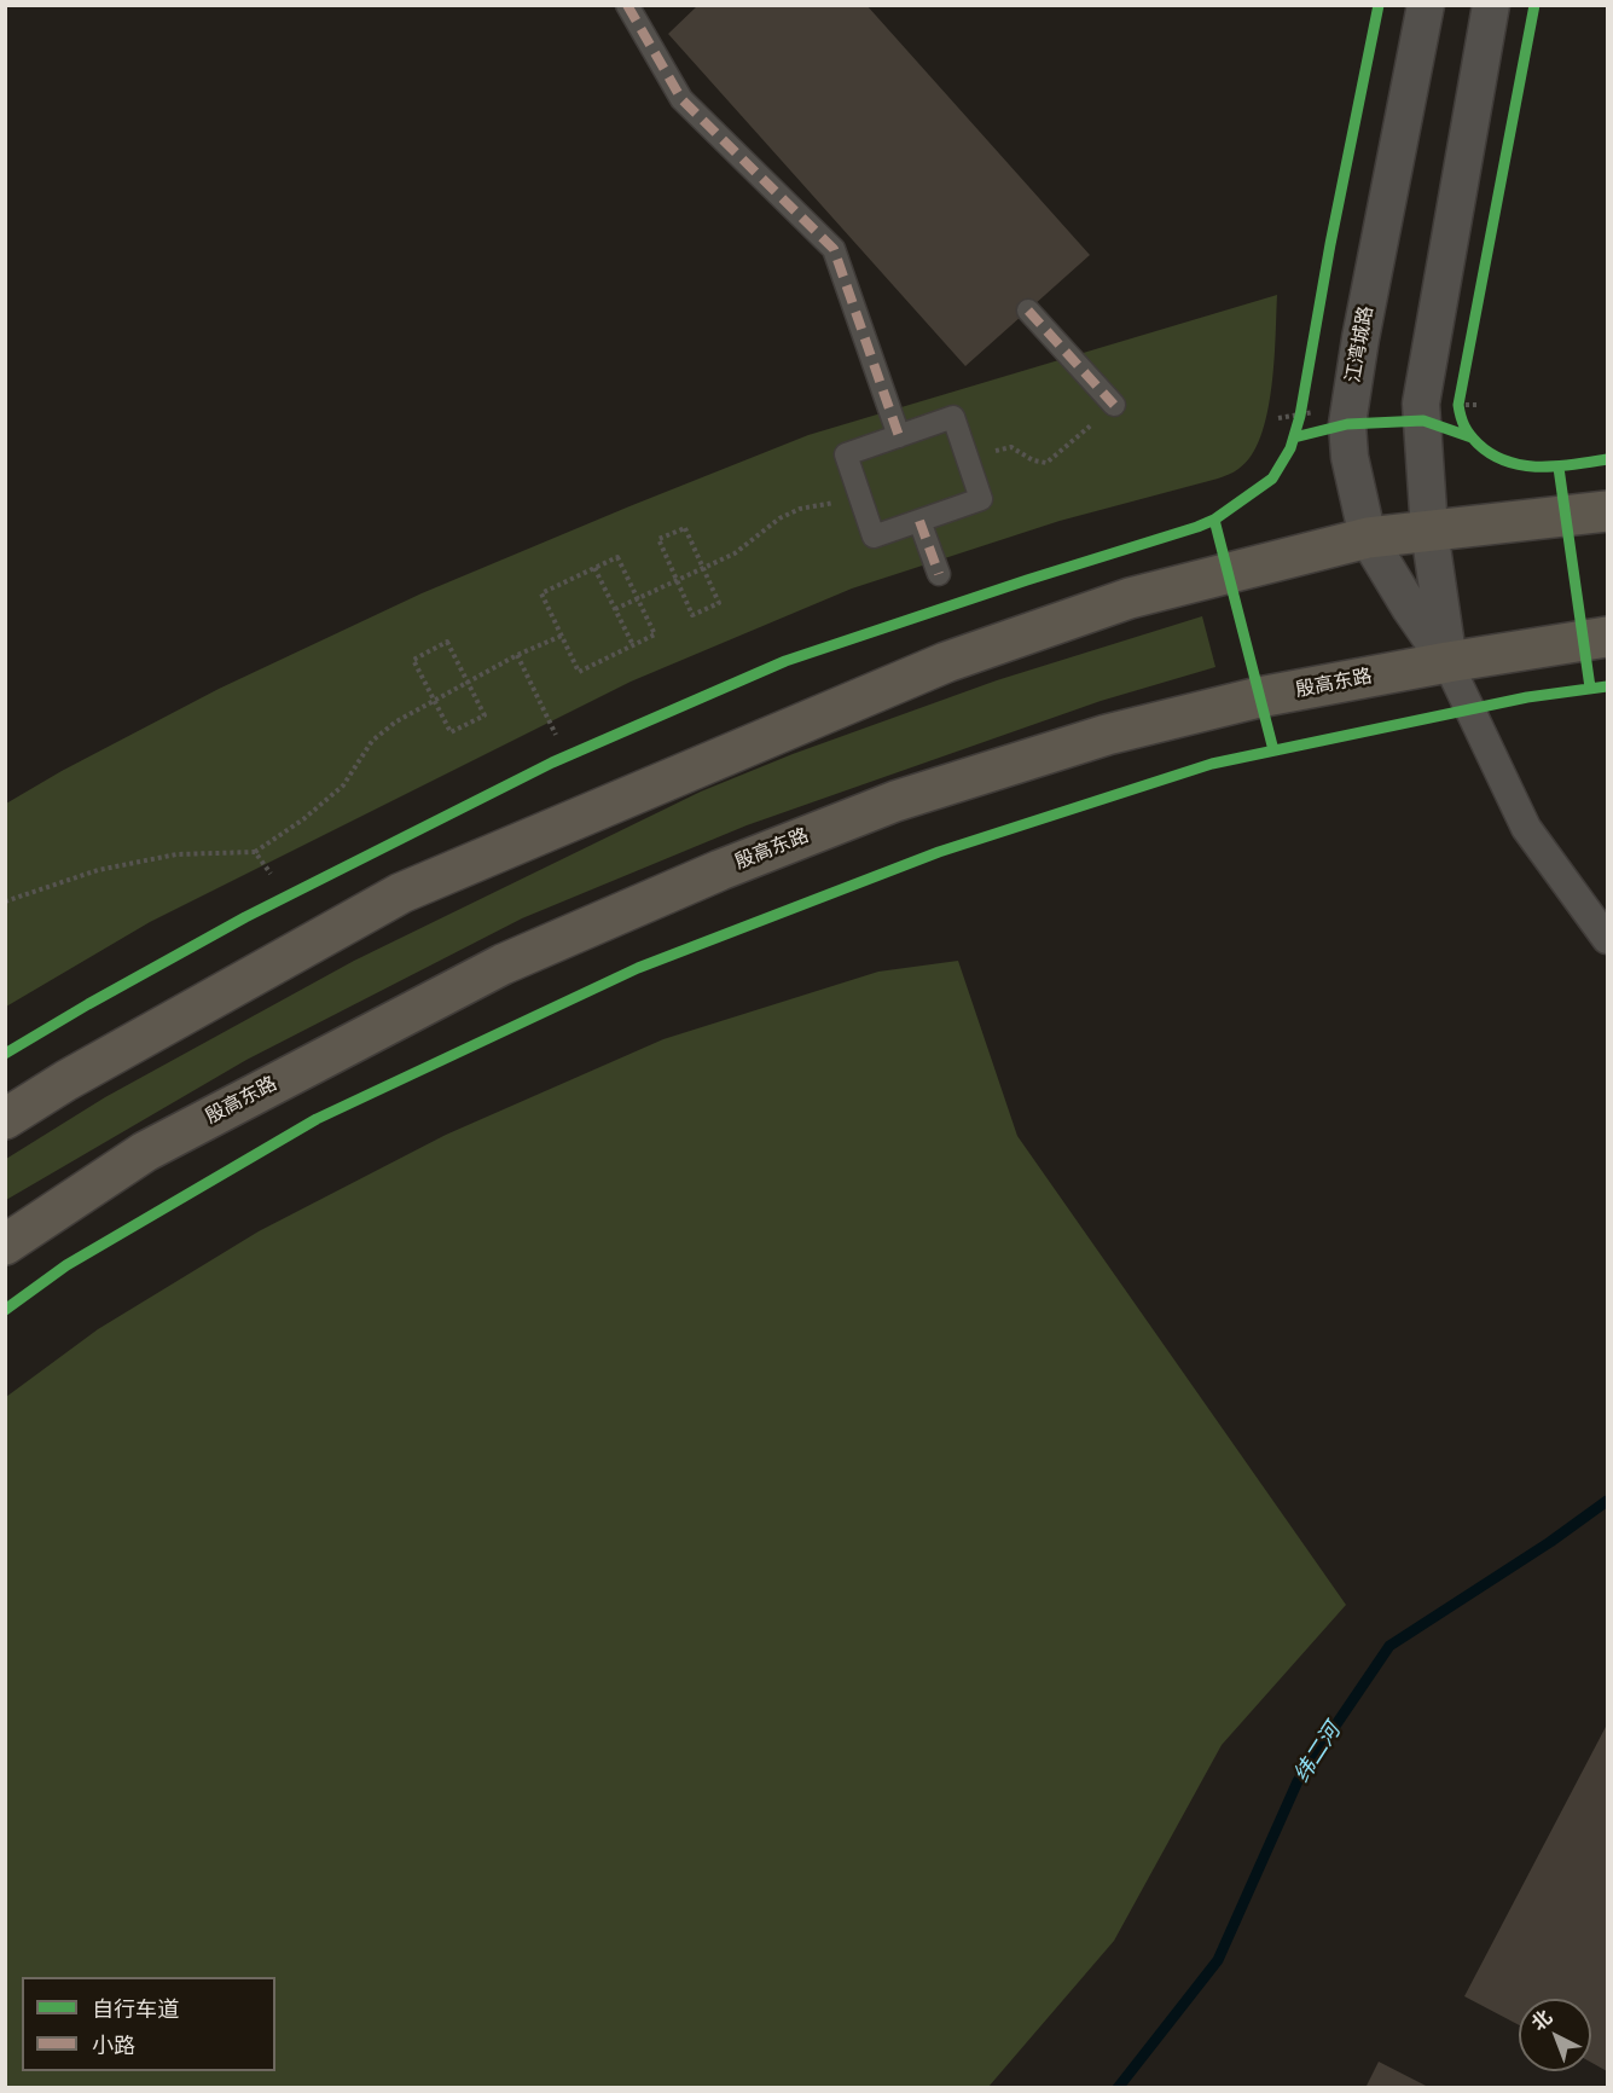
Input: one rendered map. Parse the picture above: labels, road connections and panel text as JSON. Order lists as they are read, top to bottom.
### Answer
{
  "streets": {
    "main road": ["殷高东路"],
    "street": ["江湾城路"]
  },
  "crossings": [
    ["江湾城路", "殷高东路"]
  ],
  "water": ["纬二河"],
  "legend": ["自行车道", "小路"],
  "north": "top left"
}
